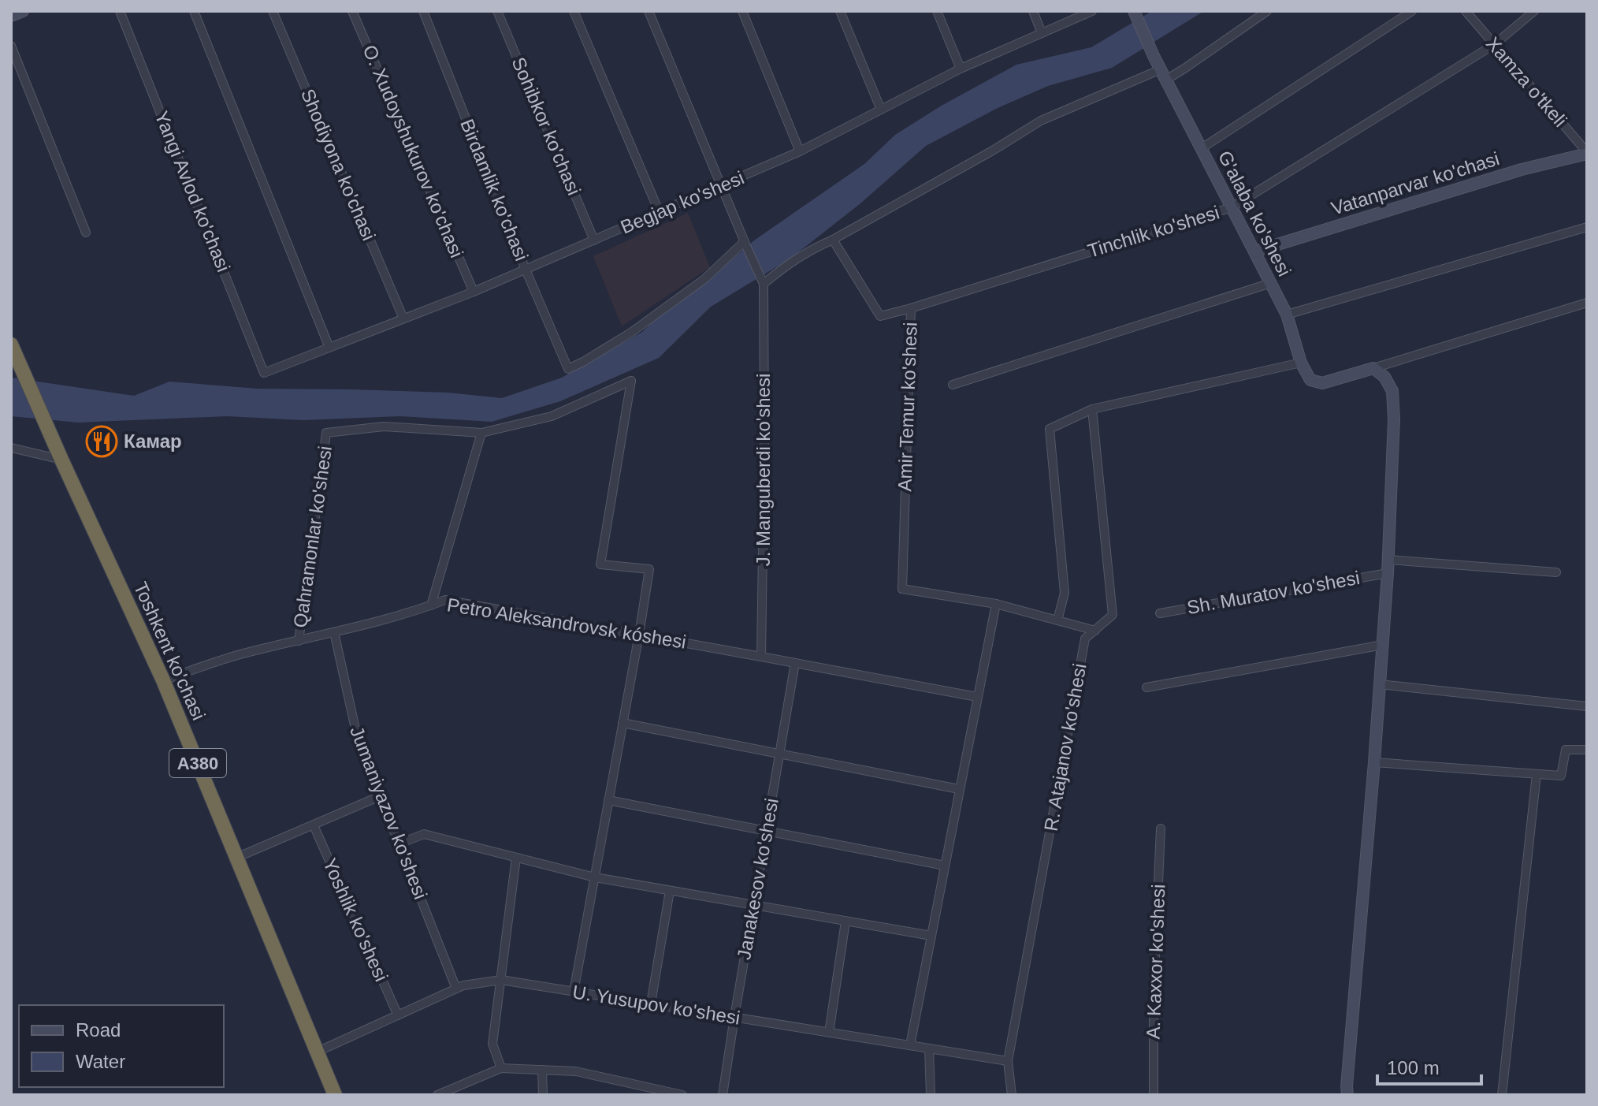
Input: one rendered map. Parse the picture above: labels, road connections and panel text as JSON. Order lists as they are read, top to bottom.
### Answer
{
  "streets": {
    "highway": ["Toshkent ko'chasi", "A380"],
    "street": [
      "Xamza o'tkeli",
      "Sohibkor ko'chasi",
      "O. Xudoyshukurov ko'chasi",
      "Shodiyona ko'chasi",
      "Vatanparvar ko'chasi",
      "Birdamlik ko'chasi",
      "Yangi Avlod ko'chasi",
      "Begjap ko'shesi",
      "G'alaba ko'shesi",
      "Tinchlik ko'shesi",
      "Amir Temur ko'shesi",
      "J. Manguberdi ko'shesi",
      "Qahramonlar ko'shesi",
      "Sh. Muratov ko'shesi",
      "Petro Aleksandrovsk kóshesi",
      "R. Atajanov ko'shesi",
      "Jumaniyazov ko'shesi",
      "Janakesov ko'shesi",
      "Yoshlik ko'shesi",
      "A. Kaxxor ko'shesi",
      "U. Yusupov ko'shesi"
    ]
  },
  "crossings": [
    ["Xamza o'tkeli", "Vatanparvar ko'chasi"],
    ["Xamza o'tkeli", "Tinchlik ko'shesi"],
    ["Sohibkor ko'chasi", "Begjap ko'shesi"],
    ["O. Xudoyshukurov ko'chasi", "Begjap ko'shesi"],
    ["Shodiyona ko'chasi", "Begjap ko'shesi"],
    ["Vatanparvar ko'chasi", "G'alaba ko'shesi"],
    ["Birdamlik ko'chasi", "Begjap ko'shesi"],
    ["Yangi Avlod ko'chasi", "Begjap ko'shesi"],
    ["G'alaba ko'shesi", "Tinchlik ko'shesi"],
    ["Tinchlik ko'shesi", "Amir Temur ko'shesi"],
    ["J. Manguberdi ko'shesi", "Petro Aleksandrovsk kóshesi"],
    ["Qahramonlar ko'shesi", "Petro Aleksandrovsk kóshesi"],
    ["Petro Aleksandrovsk kóshesi", "Toshkent ko'chasi"],
    ["Petro Aleksandrovsk kóshesi", "Jumaniyazov ko'shesi"],
    ["Petro Aleksandrovsk kóshesi", "Janakesov ko'shesi"],
    ["Toshkent ko'chasi", "U. Yusupov ko'shesi"],
    ["R. Atajanov ko'shesi", "U. Yusupov ko'shesi"],
    ["Jumaniyazov ko'shesi", "U. Yusupov ko'shesi"],
    ["Janakesov ko'shesi", "U. Yusupov ko'shesi"],
    ["Yoshlik ko'shesi", "U. Yusupov ko'shesi"]
  ],
  "places": {
    "restaurant": ["Камар"]
  },
  "legend": ["Road", "Water"],
  "scale_bar": "100 m"
}
